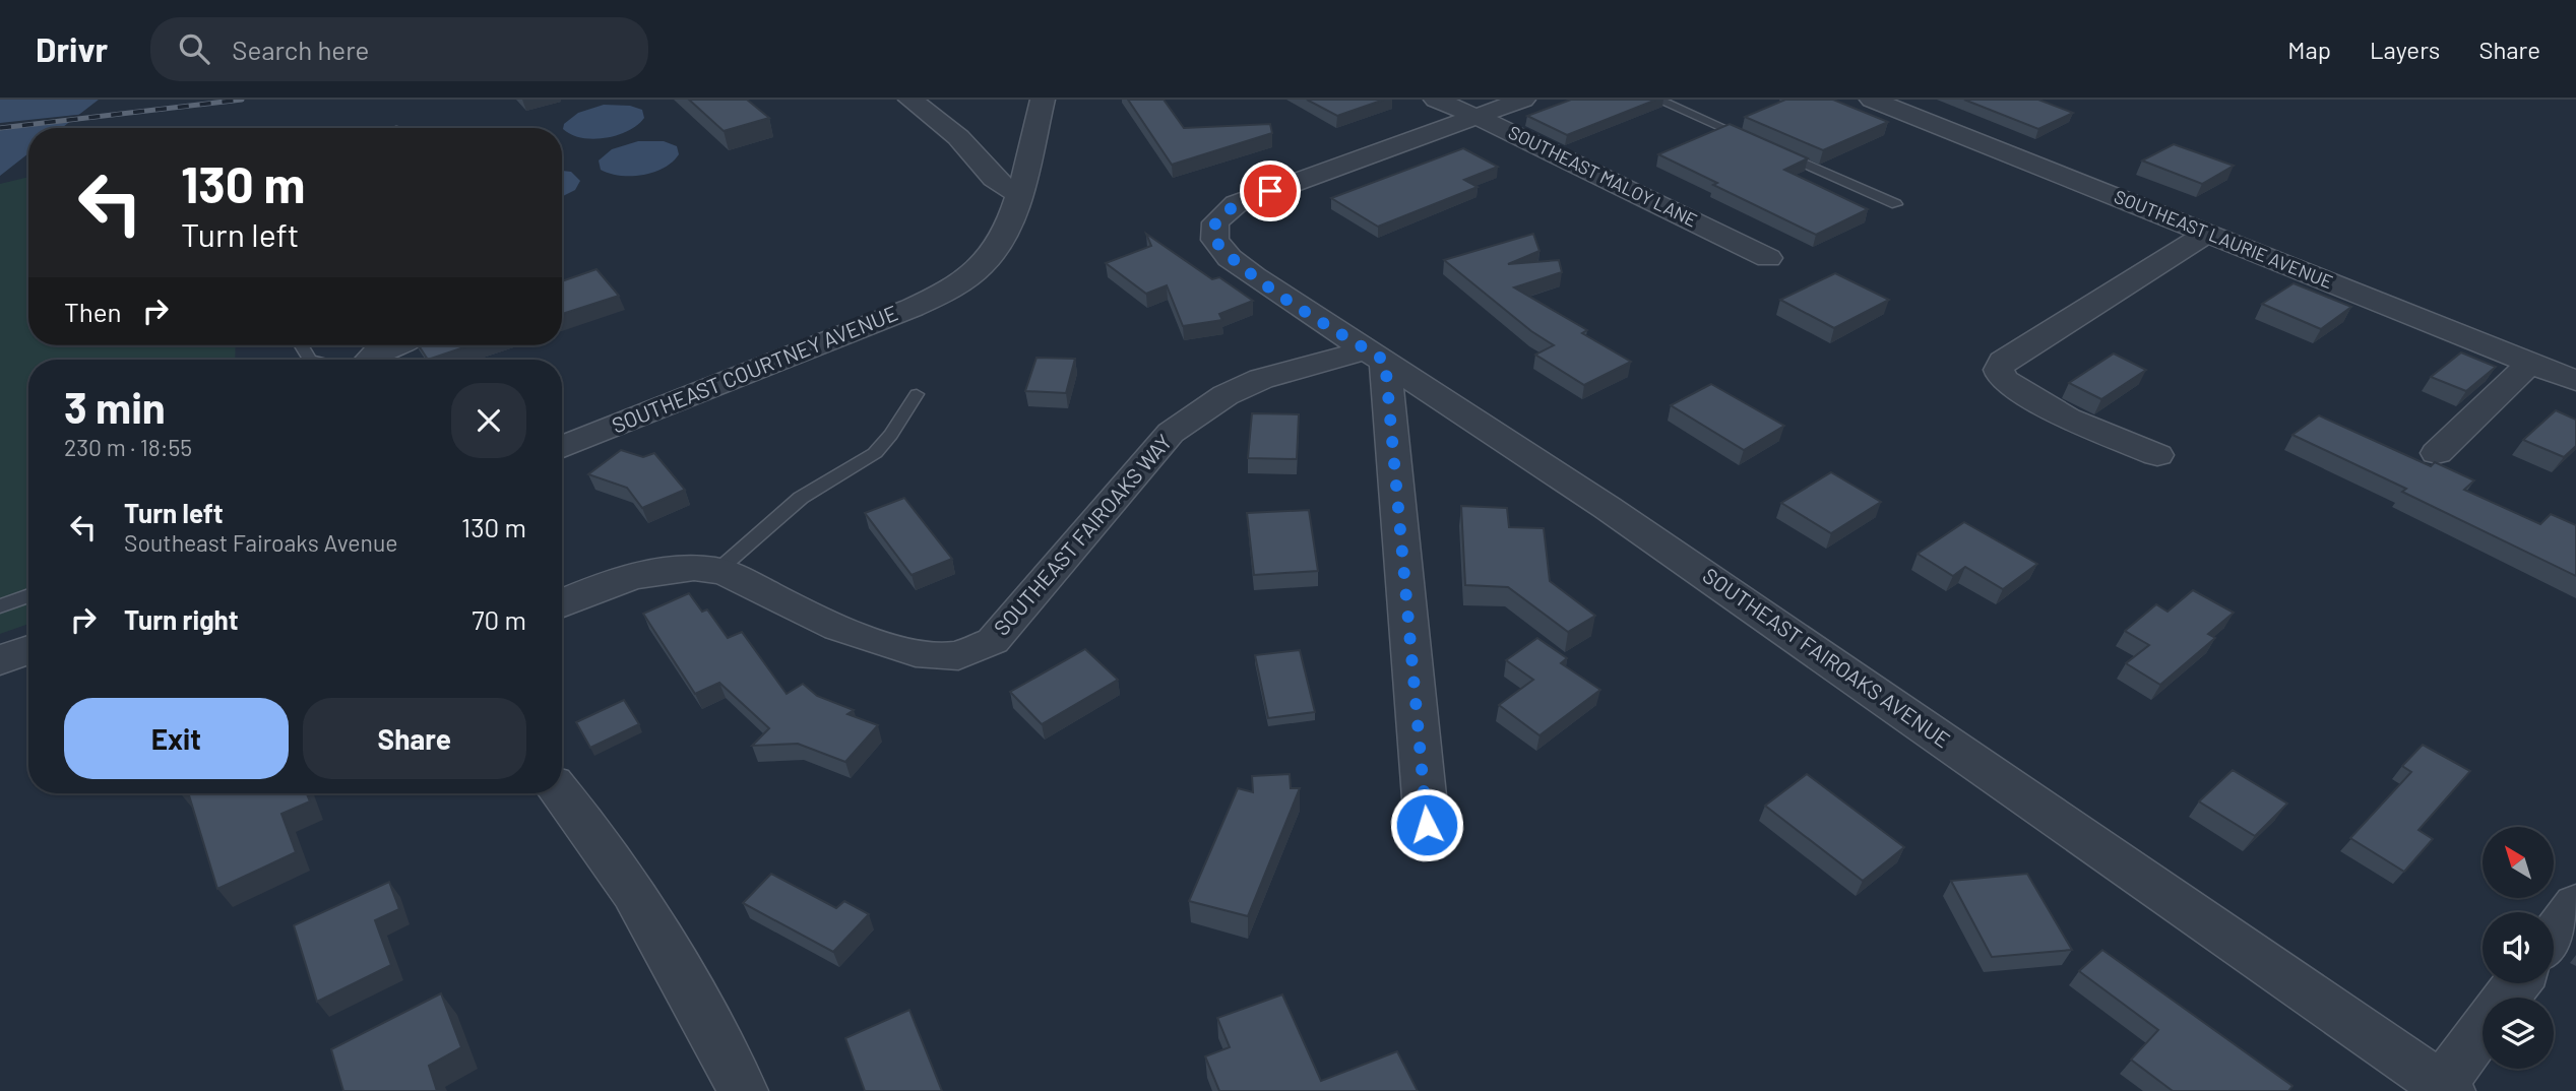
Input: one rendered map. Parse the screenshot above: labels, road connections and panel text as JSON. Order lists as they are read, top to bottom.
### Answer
{
  "streets": {
    "street": [
      "SOUTHEAST MALOY LANE",
      "SOUTHEAST LAURIE AVENUE",
      "SOUTHEAST COURTNEY AVENUE",
      "SOUTHEAST FAIROAKS WAY",
      "SOUTHEAST FAIROAKS AVENUE"
    ]
  },
  "crossings": [
    ["SOUTHEAST MALOY LANE", "SOUTHEAST FAIROAKS AVENUE"],
    ["SOUTHEAST FAIROAKS WAY", "SOUTHEAST FAIROAKS AVENUE"]
  ],
  "north": "top left",
  "page": {
    "header": "Drivr",
    "search": "Search here",
    "nav": ["Map", "Layers", "Share"],
    "turn": ["130 m", "Turn left"],
    "then": "Then",
    "heading": ["3 min", "230 m · 18:55"],
    "list": [
      {
        "name": "Turn left",
        "note": "Southeast Fairoaks Avenue",
        "value": "130 m"
      },
      {
        "name": "Turn right",
        "value": "70 m"
      }
    ],
    "buttons": ["Exit", "Share"]
  }
}
